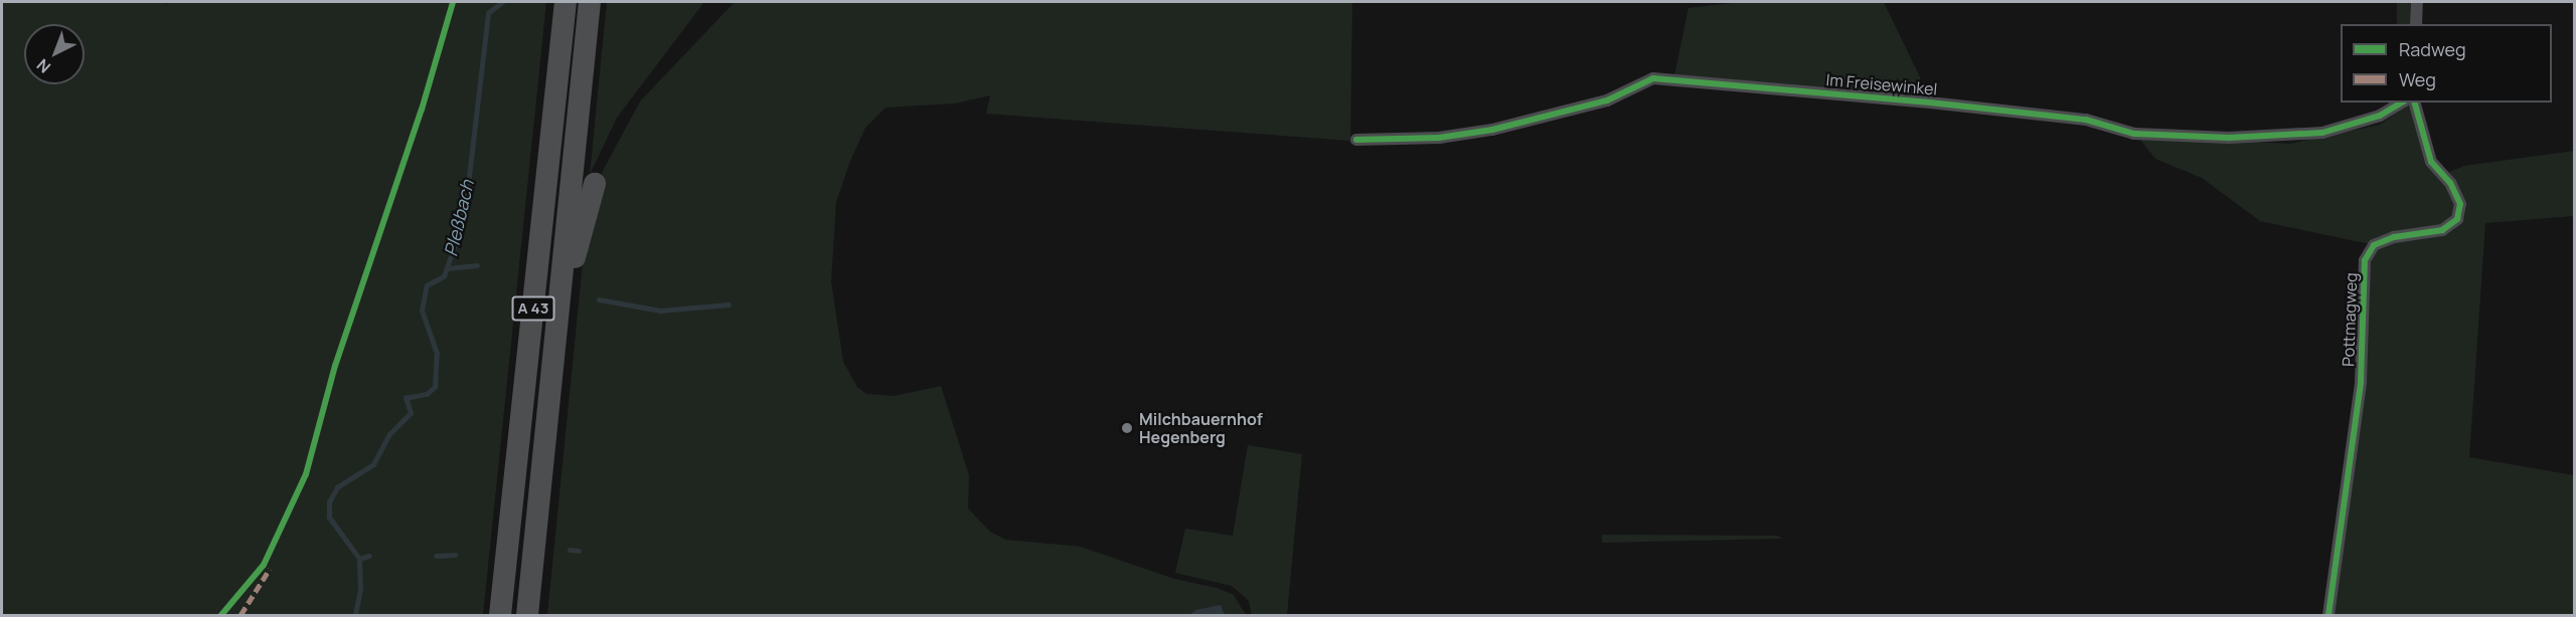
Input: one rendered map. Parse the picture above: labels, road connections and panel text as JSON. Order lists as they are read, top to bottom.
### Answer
{
  "streets": {
    "highway": ["A 43"],
    "street": ["Im Freisewinkel", "Pottmagweg"]
  },
  "water": ["Pleßbach"],
  "places": ["Milchbauernhof Hegenberg"],
  "legend": ["Radweg", "Weg"],
  "north": "bottom left"
}
